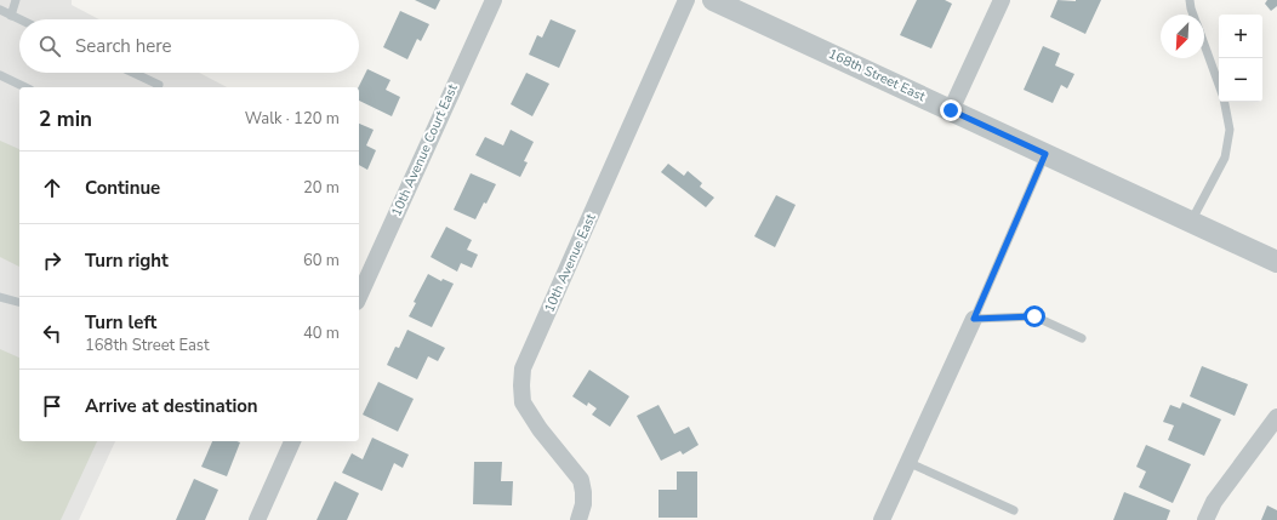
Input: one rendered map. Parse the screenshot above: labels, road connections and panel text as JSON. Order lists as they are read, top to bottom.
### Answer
{
  "streets": {
    "street": ["168th Street East", "10th Avenue Court East", "10th Avenue East"]
  },
  "north": "bottom left",
  "page": {
    "map_buttons": ["+", "−"],
    "search": "Search here",
    "heading": ["2 min", "Walk · 120 m"],
    "list": [
      ["Continue", "20 m"],
      ["Turn right", "60 m"],
      ["Turn left", "168th Street East", "40 m"],
      "Arrive at destination"
    ]
  }
}
